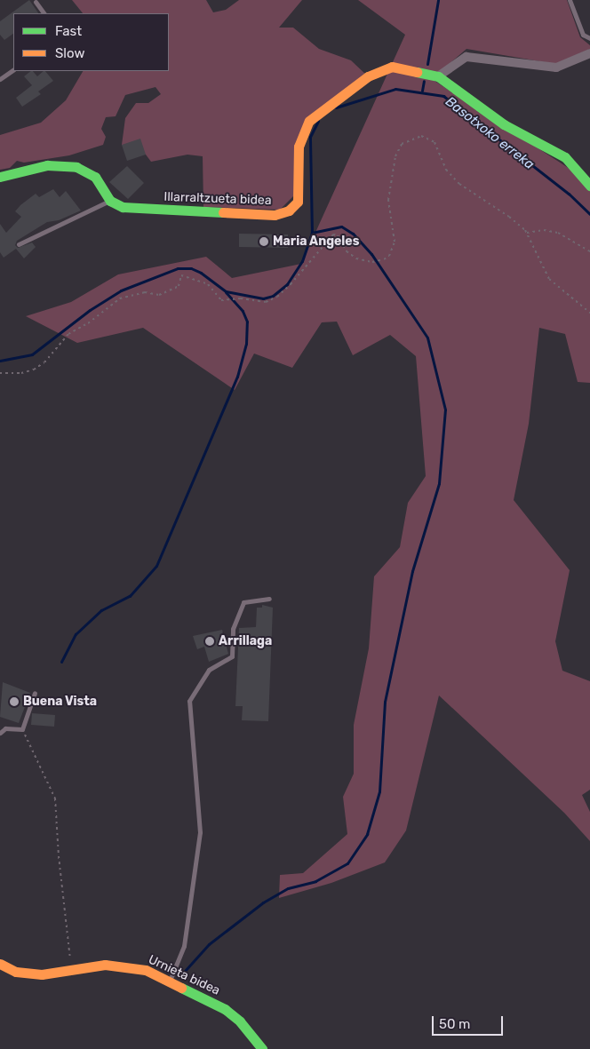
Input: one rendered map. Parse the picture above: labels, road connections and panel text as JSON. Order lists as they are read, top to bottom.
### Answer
{
  "streets": {
    "street": ["Illarraltzueta bidea", "Urnieta bidea"]
  },
  "water": ["Basotxoko erreka"],
  "places": ["Maria Angeles", "Arrillaga", "Buena Vista"],
  "legend": ["Fast", "Slow"],
  "scale_bar": "50 m"
}
